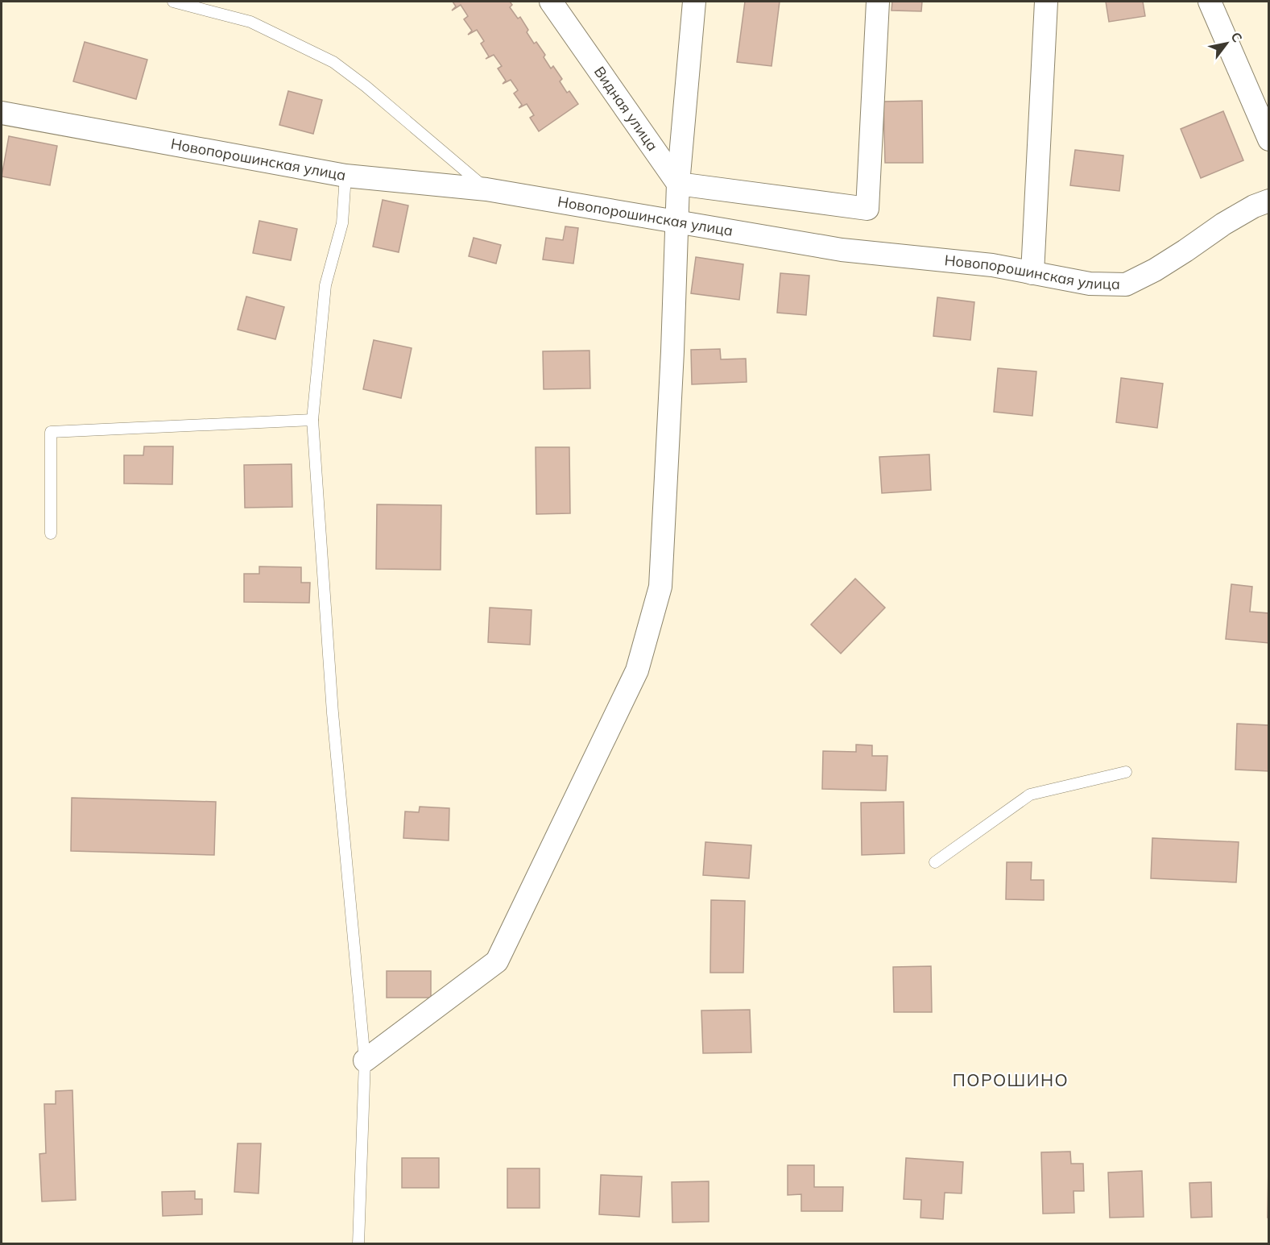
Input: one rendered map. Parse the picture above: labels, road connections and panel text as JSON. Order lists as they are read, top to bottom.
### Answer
{
  "streets": {
    "street": ["Видная улица", "Новопорошинская улица"]
  },
  "districts": ["ПОРОШИНО"],
  "north": "top right"
}
